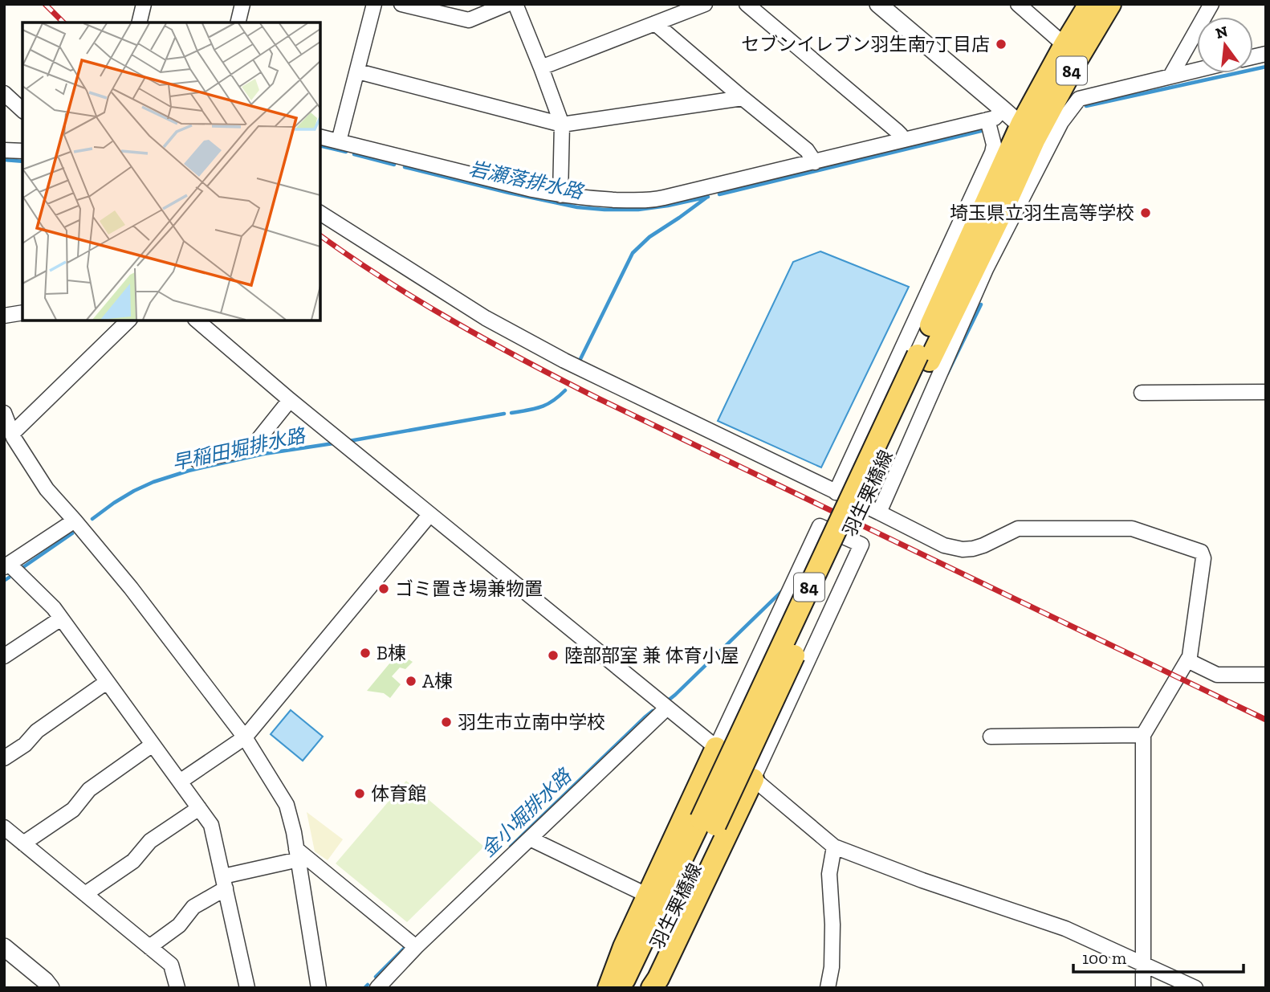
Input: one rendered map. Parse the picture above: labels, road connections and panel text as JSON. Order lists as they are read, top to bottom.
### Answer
{
  "streets": {
    "main road": ["84", "羽生栗橋線"]
  },
  "water": ["岩瀬落排水路", "早稲田堀排水路", "金小堀排水路"],
  "places": [
    "セブンイレブン羽生南7丁目店",
    "埼玉県立羽生高等学校",
    "ゴミ置き場兼物置",
    "B棟",
    "陸部部室 兼 体育小屋",
    "A棟",
    "羽生市立南中学校",
    "体育館"
  ],
  "scale_bar": "100 m",
  "north": "top"
}
